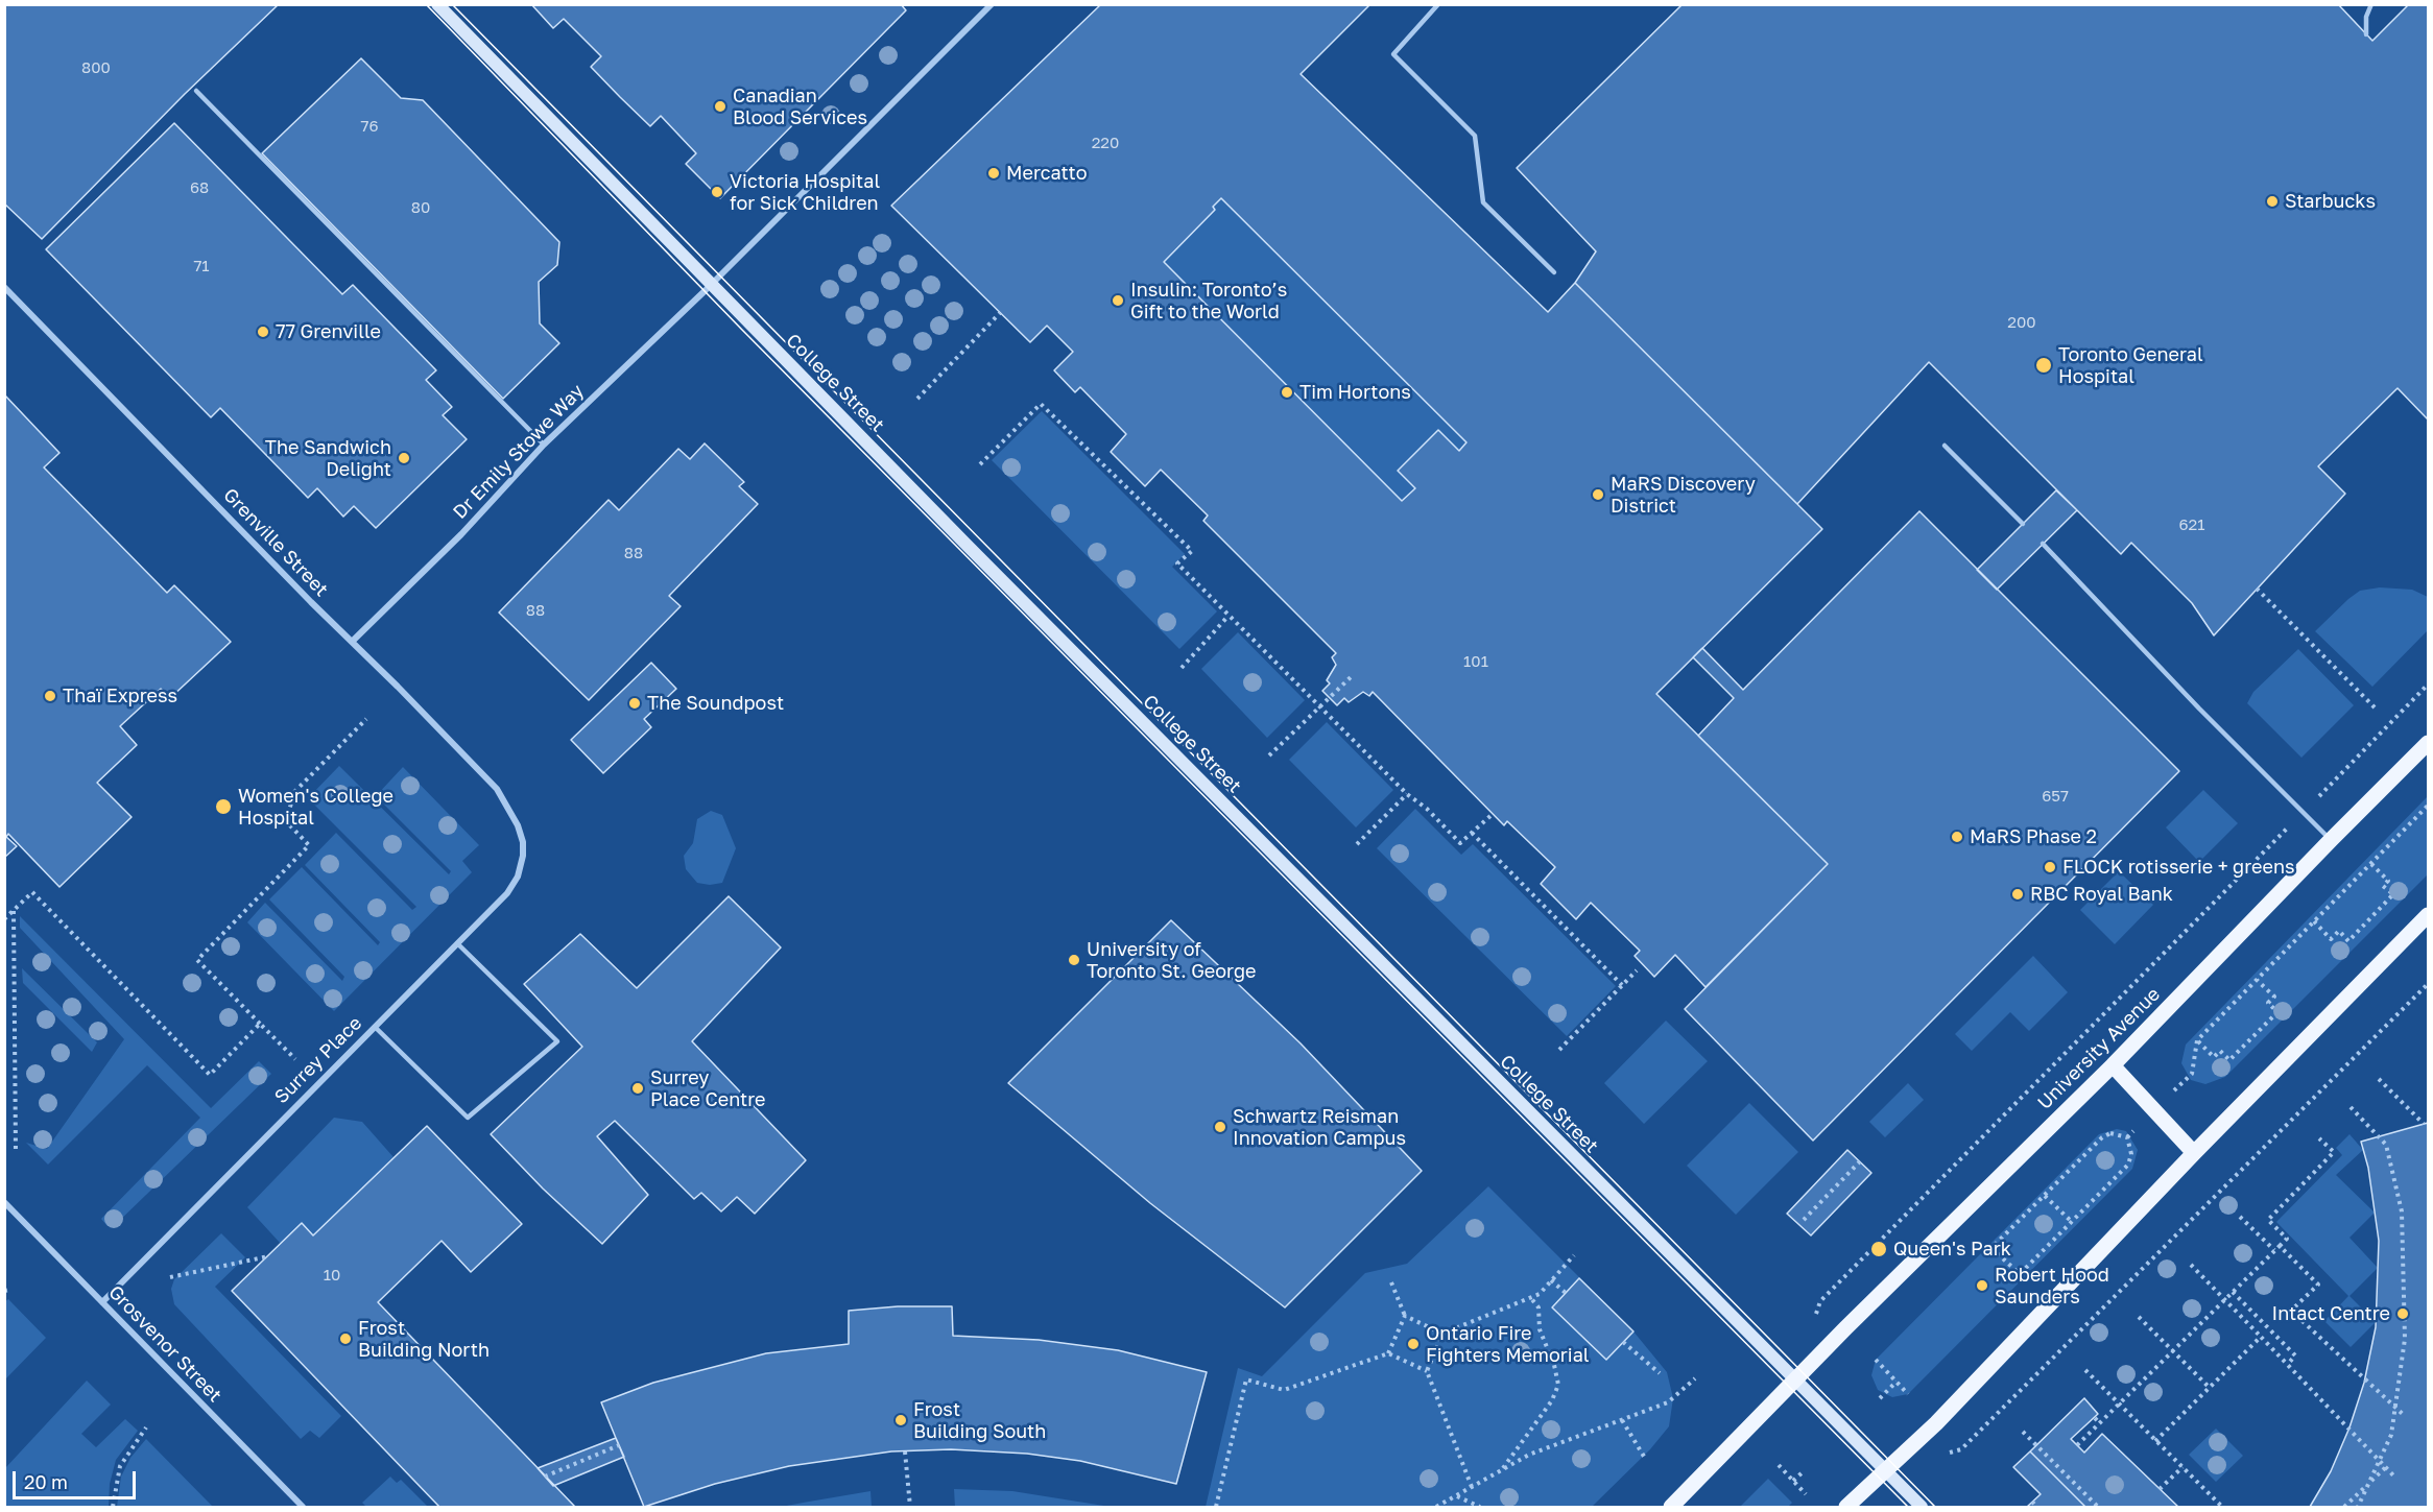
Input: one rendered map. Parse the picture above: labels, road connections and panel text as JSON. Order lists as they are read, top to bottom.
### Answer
{
  "streets": {
    "main road": ["College Street", "University Avenue"],
    "street": [
      "Dr Emily Stowe Way",
      "Grenville Street",
      "Surrey Place",
      "Grosvenor Street"
    ]
  },
  "crossings": [
    ["College Street", "Dr Emily Stowe Way"],
    ["College Street", "University Avenue"],
    ["Dr Emily Stowe Way", "Grenville Street"],
    ["Grenville Street", "Surrey Place"],
    ["Surrey Place", "Grosvenor Street"]
  ],
  "places": [
    "Canadian Blood Services",
    "Mercatto",
    "Victoria Hospital for Sick Children",
    "Starbucks",
    "Insulin: Toronto’s Gift to the World",
    "77 Grenville",
    "Toronto General Hospital",
    "Tim Hortons",
    "The Sandwich Delight",
    "MaRS Discovery District",
    "Thaï Express",
    "The Soundpost",
    "Women's College Hospital",
    "MaRS Phase 2",
    "FLOCK rotisserie + greens",
    "RBC Royal Bank",
    "University of Toronto St. George",
    "Surrey Place Centre",
    "Schwartz Reisman Innovation Campus",
    "Queen's Park",
    "Robert Hood Saunders",
    "Intact Centre",
    "Frost Building North",
    "Ontario Fire Fighters Memorial",
    "Frost Building South"
  ],
  "house_numbers": [
    "800",
    "76",
    "220",
    "68",
    "80",
    "71",
    "200",
    "621",
    "88",
    "88",
    "101",
    "657",
    "10"
  ],
  "scale_bar": "20 m"
}
